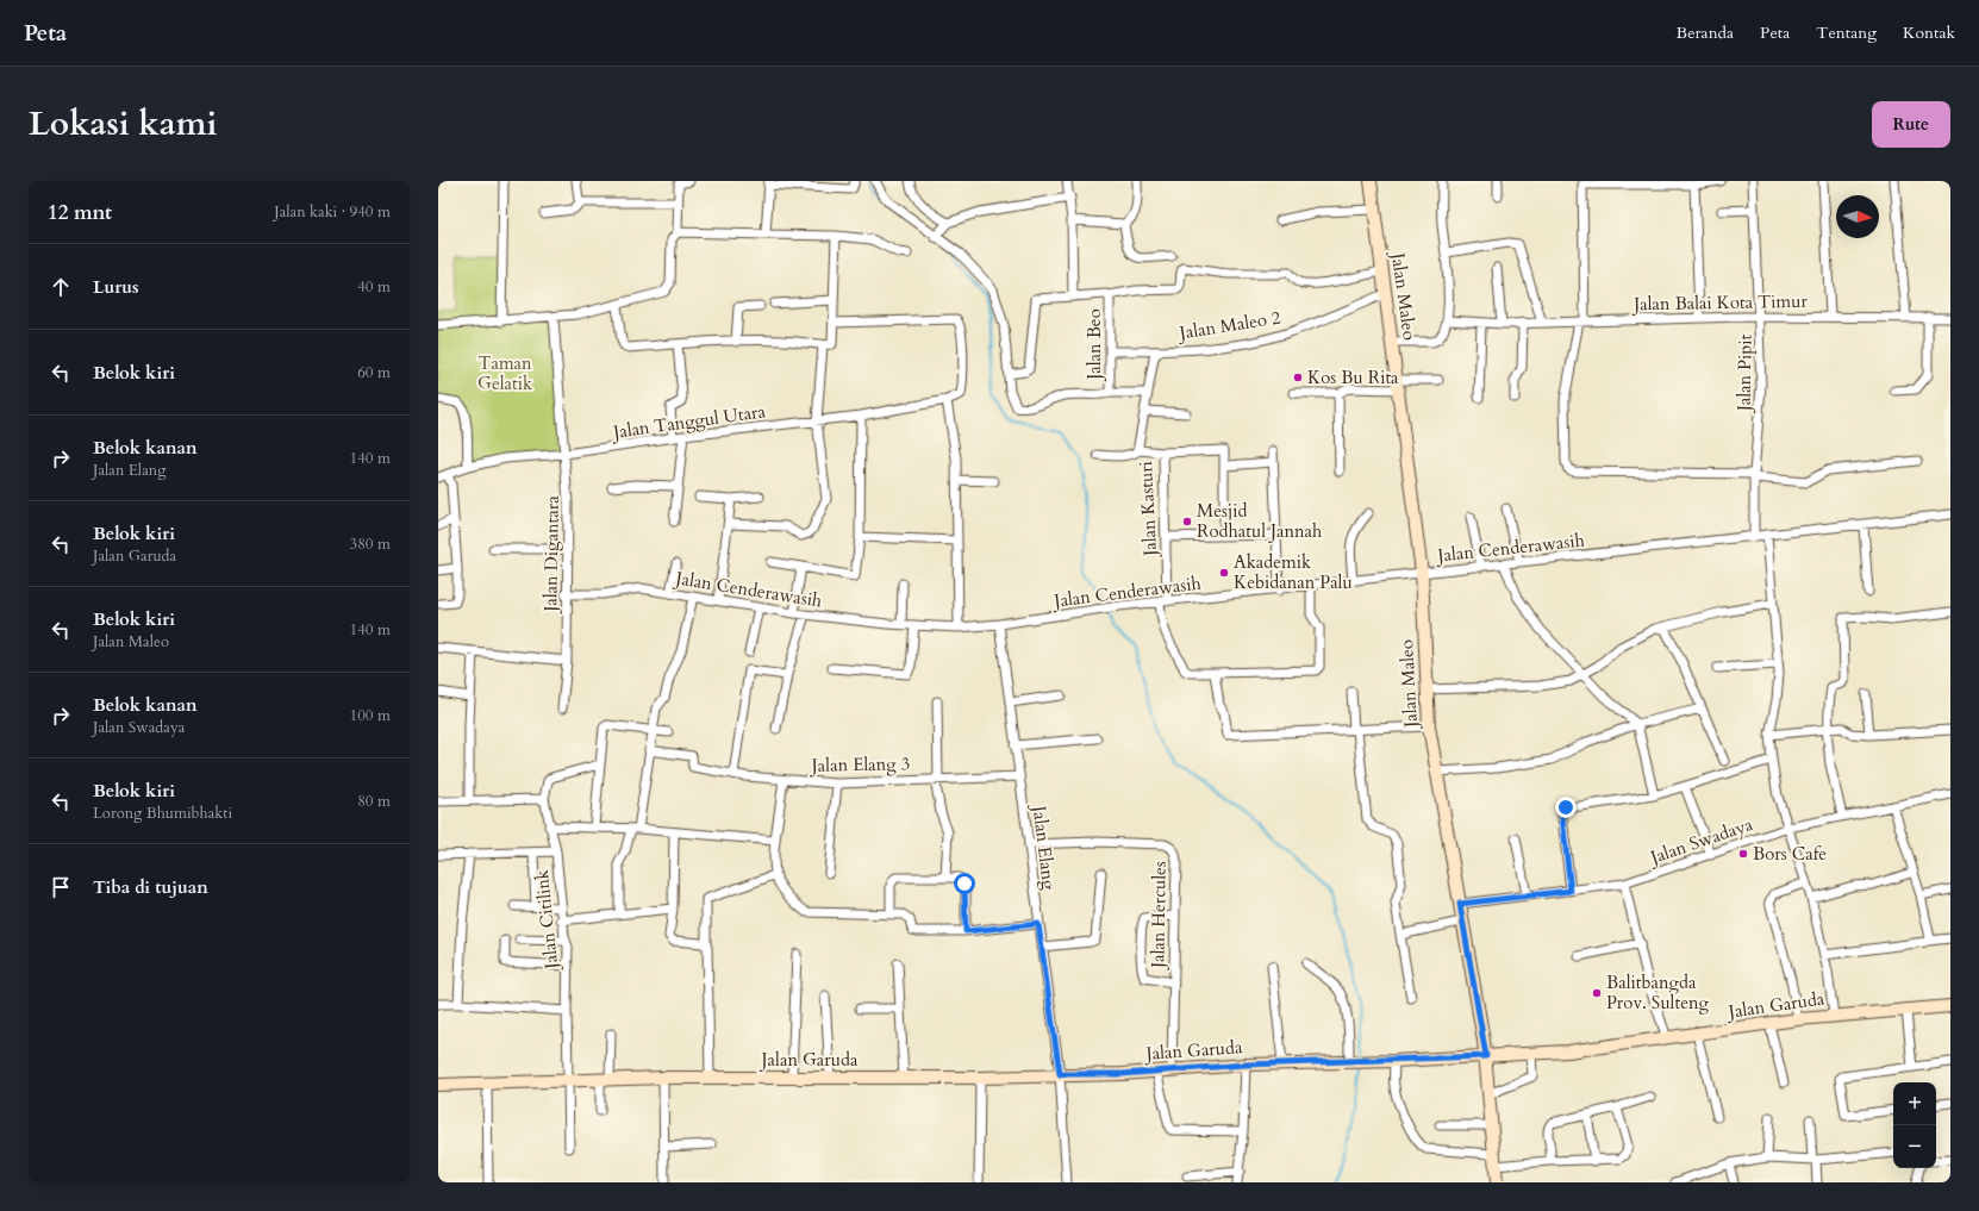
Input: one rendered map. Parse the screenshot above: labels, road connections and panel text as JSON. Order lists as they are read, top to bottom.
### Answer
{
  "streets": {
    "street": [
      "Jalan Maleo",
      "Jalan Balai Kota Timur",
      "Jalan Maleo 2",
      "Jalan Beo",
      "Jalan Pipit",
      "Jalan Tanggul Utara",
      "Jalan Kasturi",
      "Jalan Cenderawasih",
      "Jalan Digantara",
      "Jalan Elang 3",
      "Jalan Swadaya",
      "Jalan Elang",
      "Jalan Hercules",
      "Jalan Citilink",
      "Jalan Garuda"
    ]
  },
  "crossings": [
    ["Jalan Maleo", "Jalan Maleo 2"],
    ["Jalan Maleo", "Jalan Cenderawasih"],
    ["Jalan Maleo", "Jalan Swadaya"],
    ["Jalan Maleo", "Jalan Garuda"],
    ["Jalan Balai Kota Timur", "Jalan Pipit"],
    ["Jalan Maleo 2", "Jalan Beo"],
    ["Jalan Maleo 2", "Jalan Kasturi"],
    ["Jalan Beo", "Jalan Kasturi"],
    ["Jalan Pipit", "Jalan Cenderawasih"],
    ["Jalan Tanggul Utara", "Jalan Digantara"],
    ["Jalan Kasturi", "Jalan Cenderawasih"],
    ["Jalan Cenderawasih", "Jalan Digantara"],
    ["Jalan Cenderawasih", "Jalan Elang"],
    ["Jalan Elang 3", "Jalan Elang"],
    ["Jalan Elang", "Jalan Hercules"],
    ["Jalan Elang", "Jalan Garuda"],
    ["Jalan Hercules", "Jalan Garuda"],
    ["Jalan Citilink", "Jalan Garuda"]
  ],
  "parks": ["Taman Gelatik"],
  "places": [
    "Kos Bu Rita",
    "Mesjid Rodhatul Jannah",
    "Akademik Kebidanan Palu",
    "Bors Cafe",
    "Balitbangda Prov. Sulteng"
  ],
  "north": "right",
  "page": {
    "header": "Peta",
    "nav": [
      "Beranda",
      "Peta",
      "Tentang",
      "Kontak"
    ],
    "title": "Lokasi kami",
    "buttons": "Rute",
    "heading": ["12 mnt", "Jalan kaki · 940 m"],
    "list": [
      ["Lurus", "40 m"],
      ["Belok kiri", "60 m"],
      ["Belok kanan", "Jalan Elang", "140 m"],
      ["Belok kiri", "Jalan Garuda", "380 m"],
      ["Belok kiri", "Jalan Maleo", "140 m"],
      ["Belok kanan", "Jalan Swadaya", "100 m"],
      ["Belok kiri", "Lorong Bhumibhakti", "80 m"],
      "Tiba di tujuan"
    ],
    "map_buttons": ["+", "−"]
  }
}
